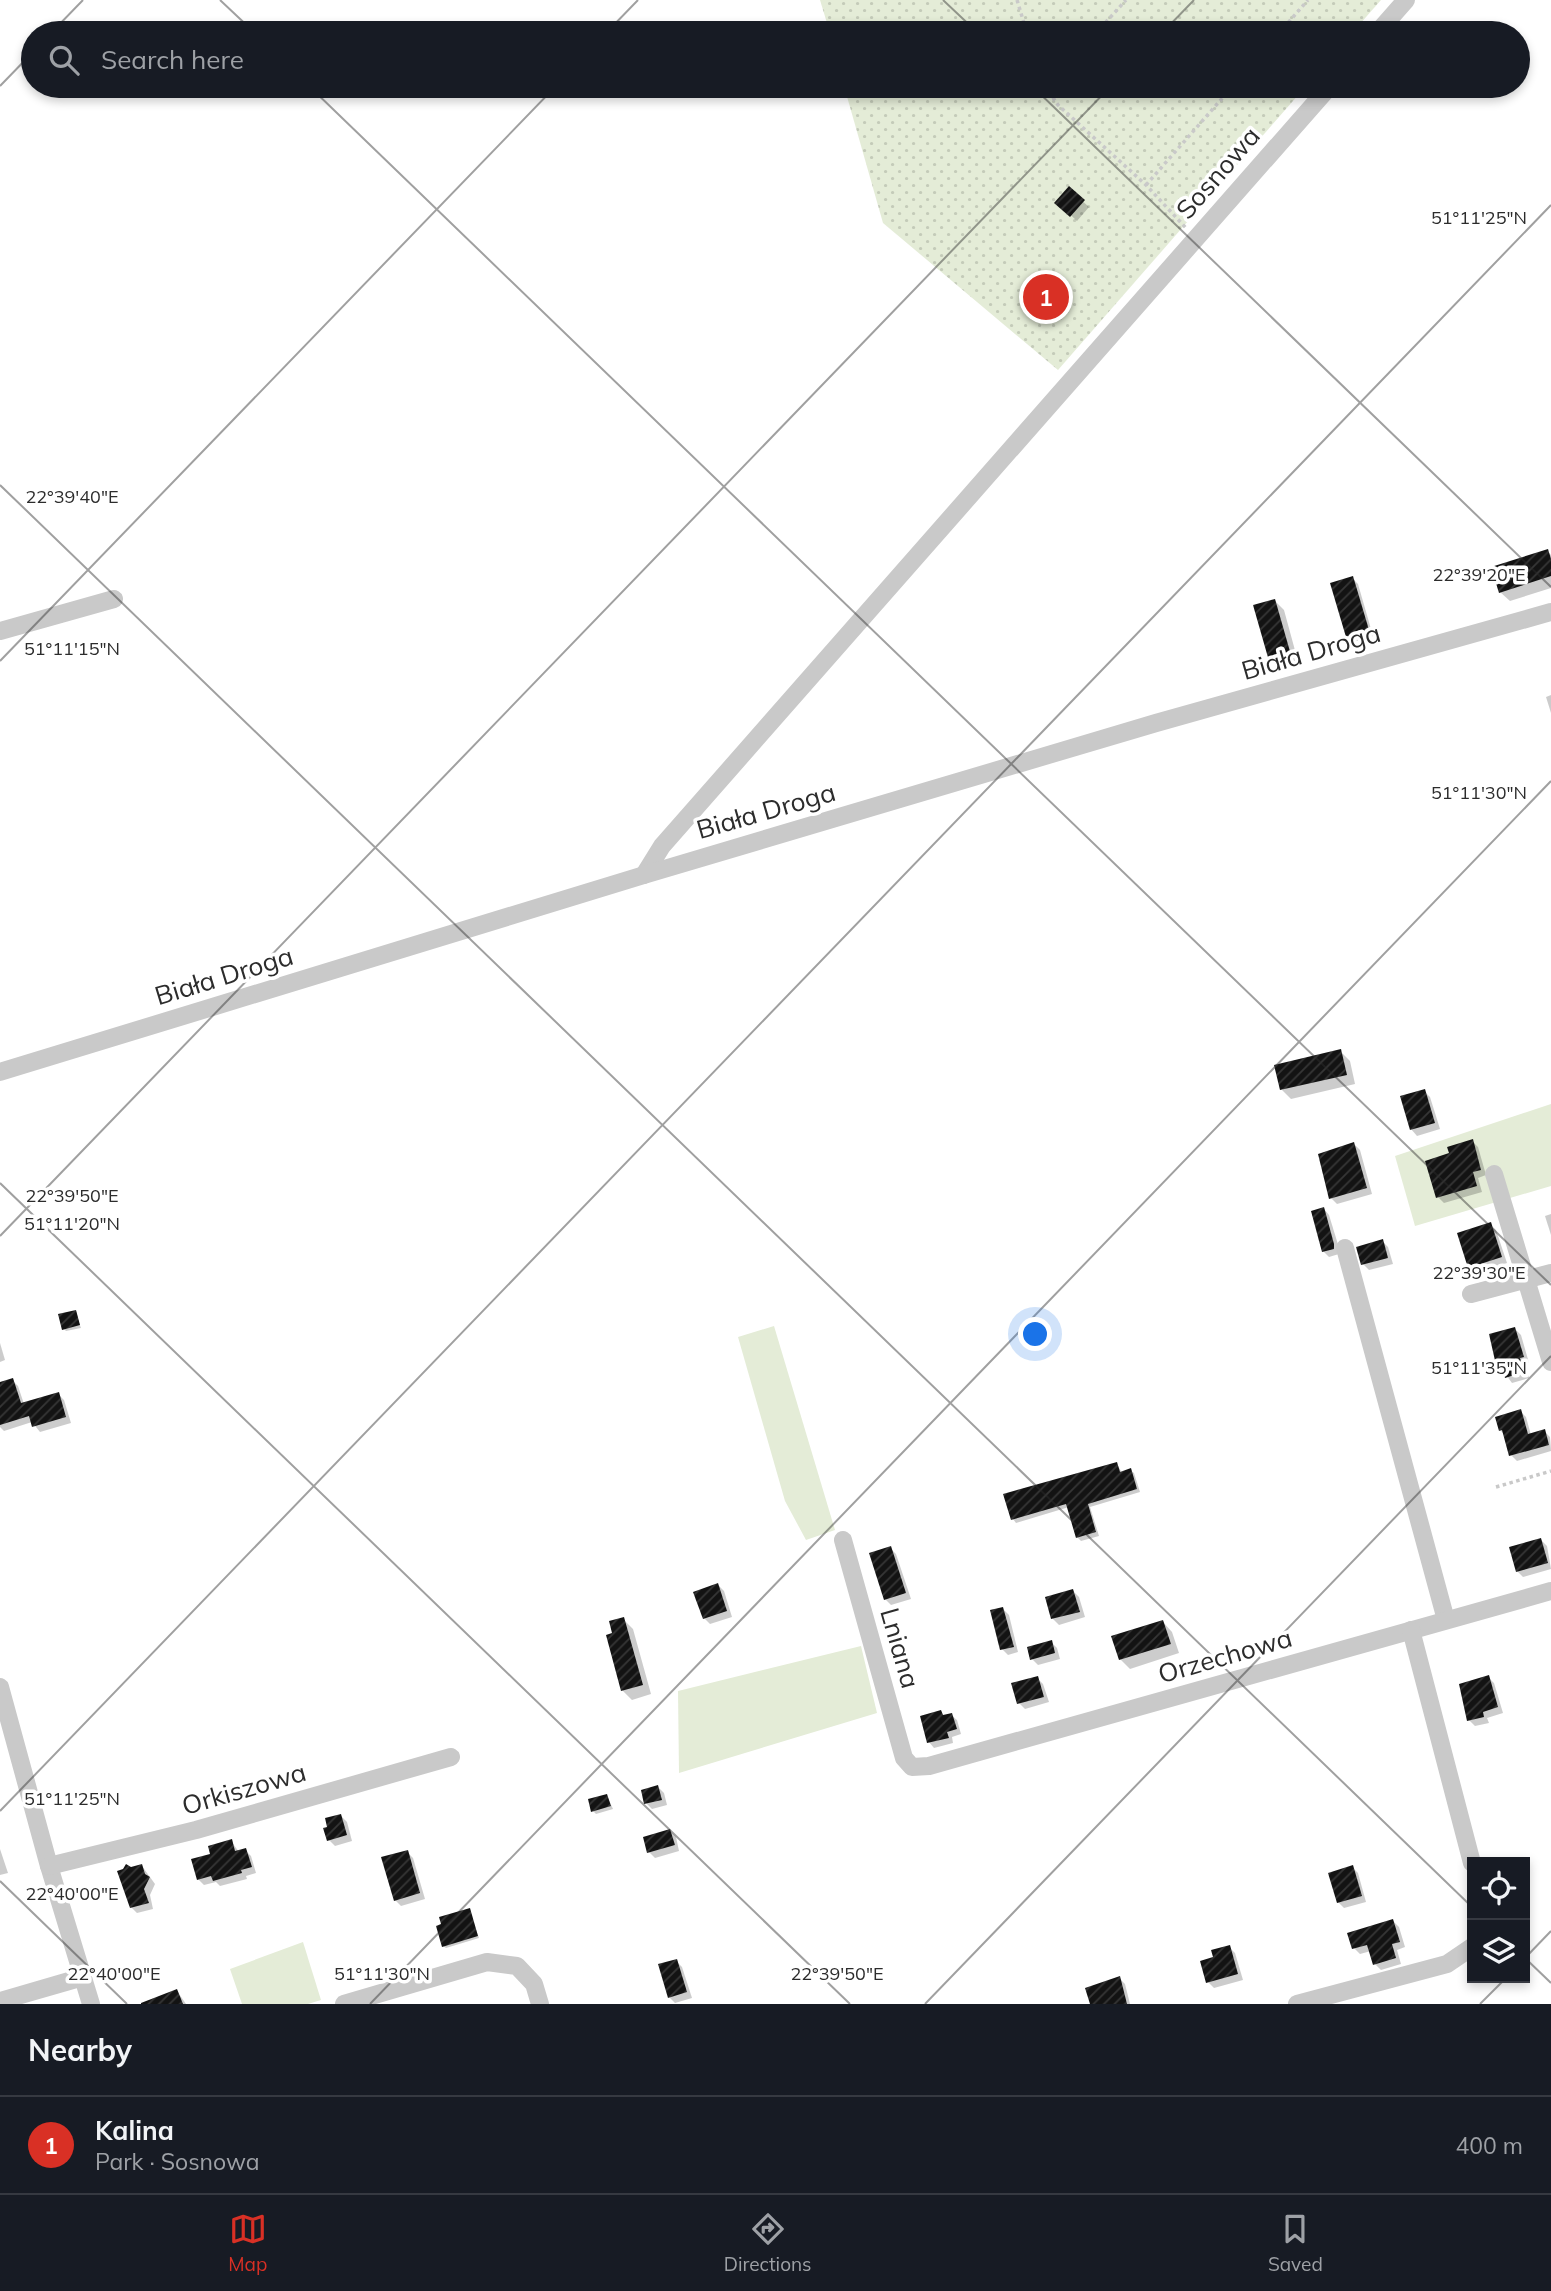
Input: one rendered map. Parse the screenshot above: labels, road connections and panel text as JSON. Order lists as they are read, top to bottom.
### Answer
{
  "streets": {
    "street": [
      "Sosnowa",
      "Biała Droga",
      "Lniana",
      "Orzechowa",
      "Orkiszowa"
    ]
  },
  "crossings": [
    ["Sosnowa", "Biała Droga"],
    ["Lniana", "Orzechowa"]
  ],
  "page": {
    "search": "Search here",
    "pins": "1",
    "heading": "Nearby",
    "list": [
      {
        "mark": "1",
        "name": "Kalina",
        "note": "Park · Sosnowa",
        "value": "400 m"
      }
    ],
    "nav": ["Map", "Directions", "Saved"]
  },
  "coordinates": [
    "51°11'25\"N",
    "22°39'40\"E",
    "22°39'20\"E",
    "51°11'15\"N",
    "51°11'30\"N",
    "22°39'50\"E",
    "51°11'20\"N",
    "22°39'30\"E",
    "51°11'35\"N",
    "22°40'00\"E"
  ]
}
